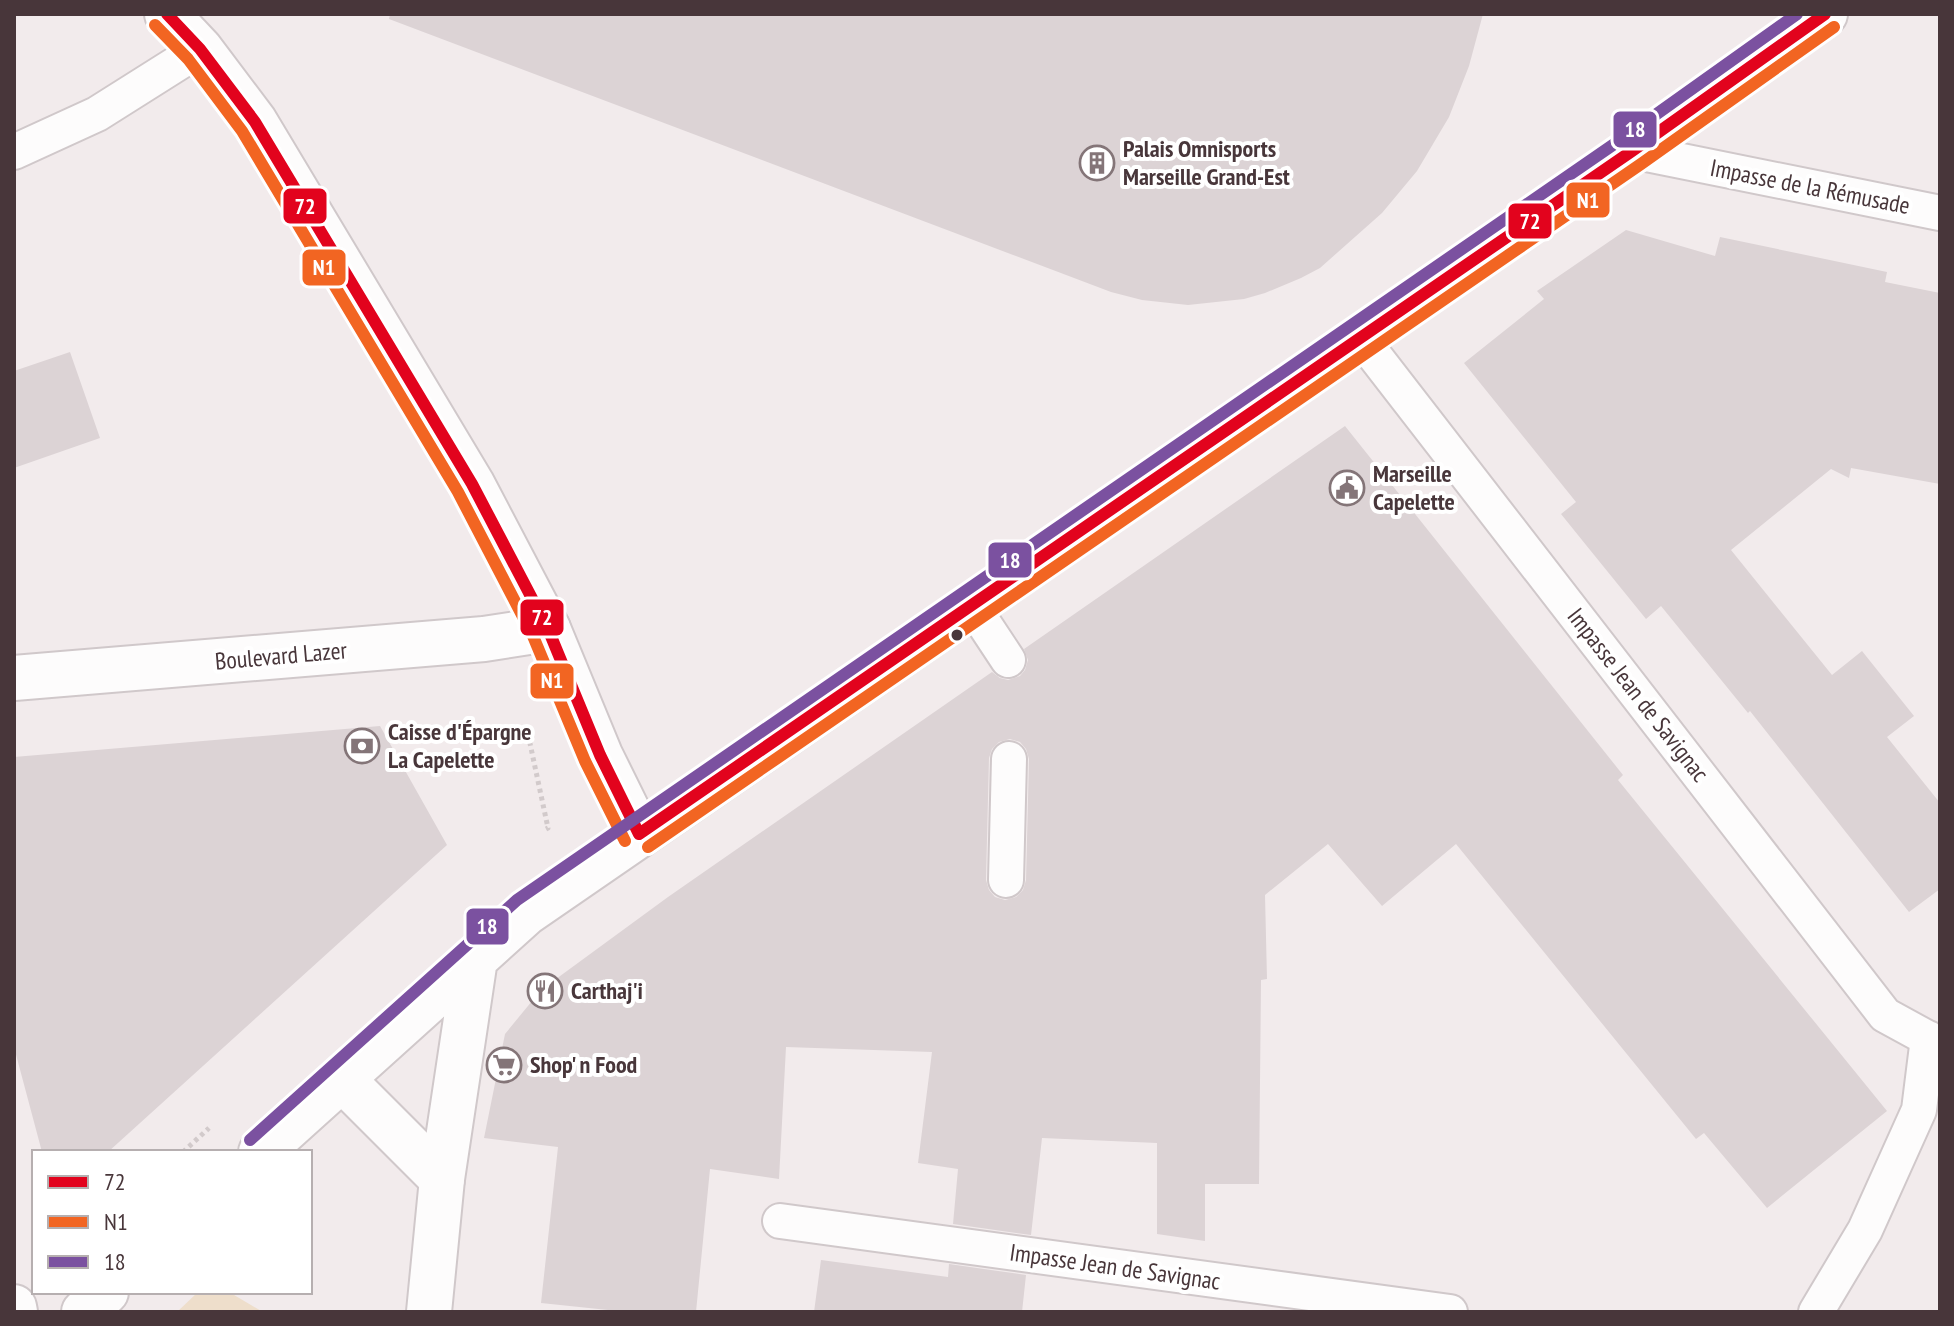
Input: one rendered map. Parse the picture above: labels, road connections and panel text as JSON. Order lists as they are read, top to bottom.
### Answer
{
  "streets": {
    "street": ["Boulevard Lazer"],
    "lane": ["Impasse de la Rémusade", "Impasse Jean de Savignac"]
  },
  "places": {
    "building": ["Palais Omnisports Marseille Grand-Est"],
    "public building": ["Marseille Capelette"],
    "bank": ["Caisse d'Épargne La Capelette"],
    "restaurant": ["Carthaj'i"],
    "supermarket": ["Shop' n Food"]
  },
  "lines": ["transit line 72", "transit line 18", "transit line N1"],
  "legend": ["72", "N1", "18"]
}
